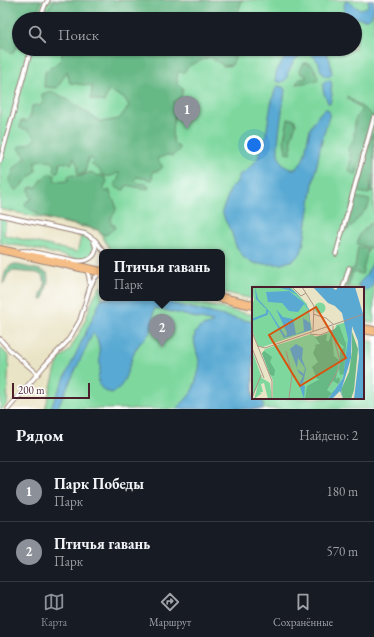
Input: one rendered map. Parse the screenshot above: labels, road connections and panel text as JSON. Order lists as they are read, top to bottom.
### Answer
{
  "scale_bar": "200 m",
  "page": {
    "search": "Поиск",
    "pins": ["1", "2"],
    "popup": ["Птичья гавань", "Парк"],
    "scale": "200 m",
    "heading": ["Рядом", "Найдено: 2"],
    "list": [
      {
        "mark": "1",
        "name": "Парк Победы",
        "note": "Парк",
        "value": "180 m"
      },
      {
        "mark": "2",
        "name": "Птичья гавань",
        "note": "Парк",
        "value": "570 m"
      }
    ],
    "nav": ["Карта", "Маршрут", "Сохранённые"]
  }
}
